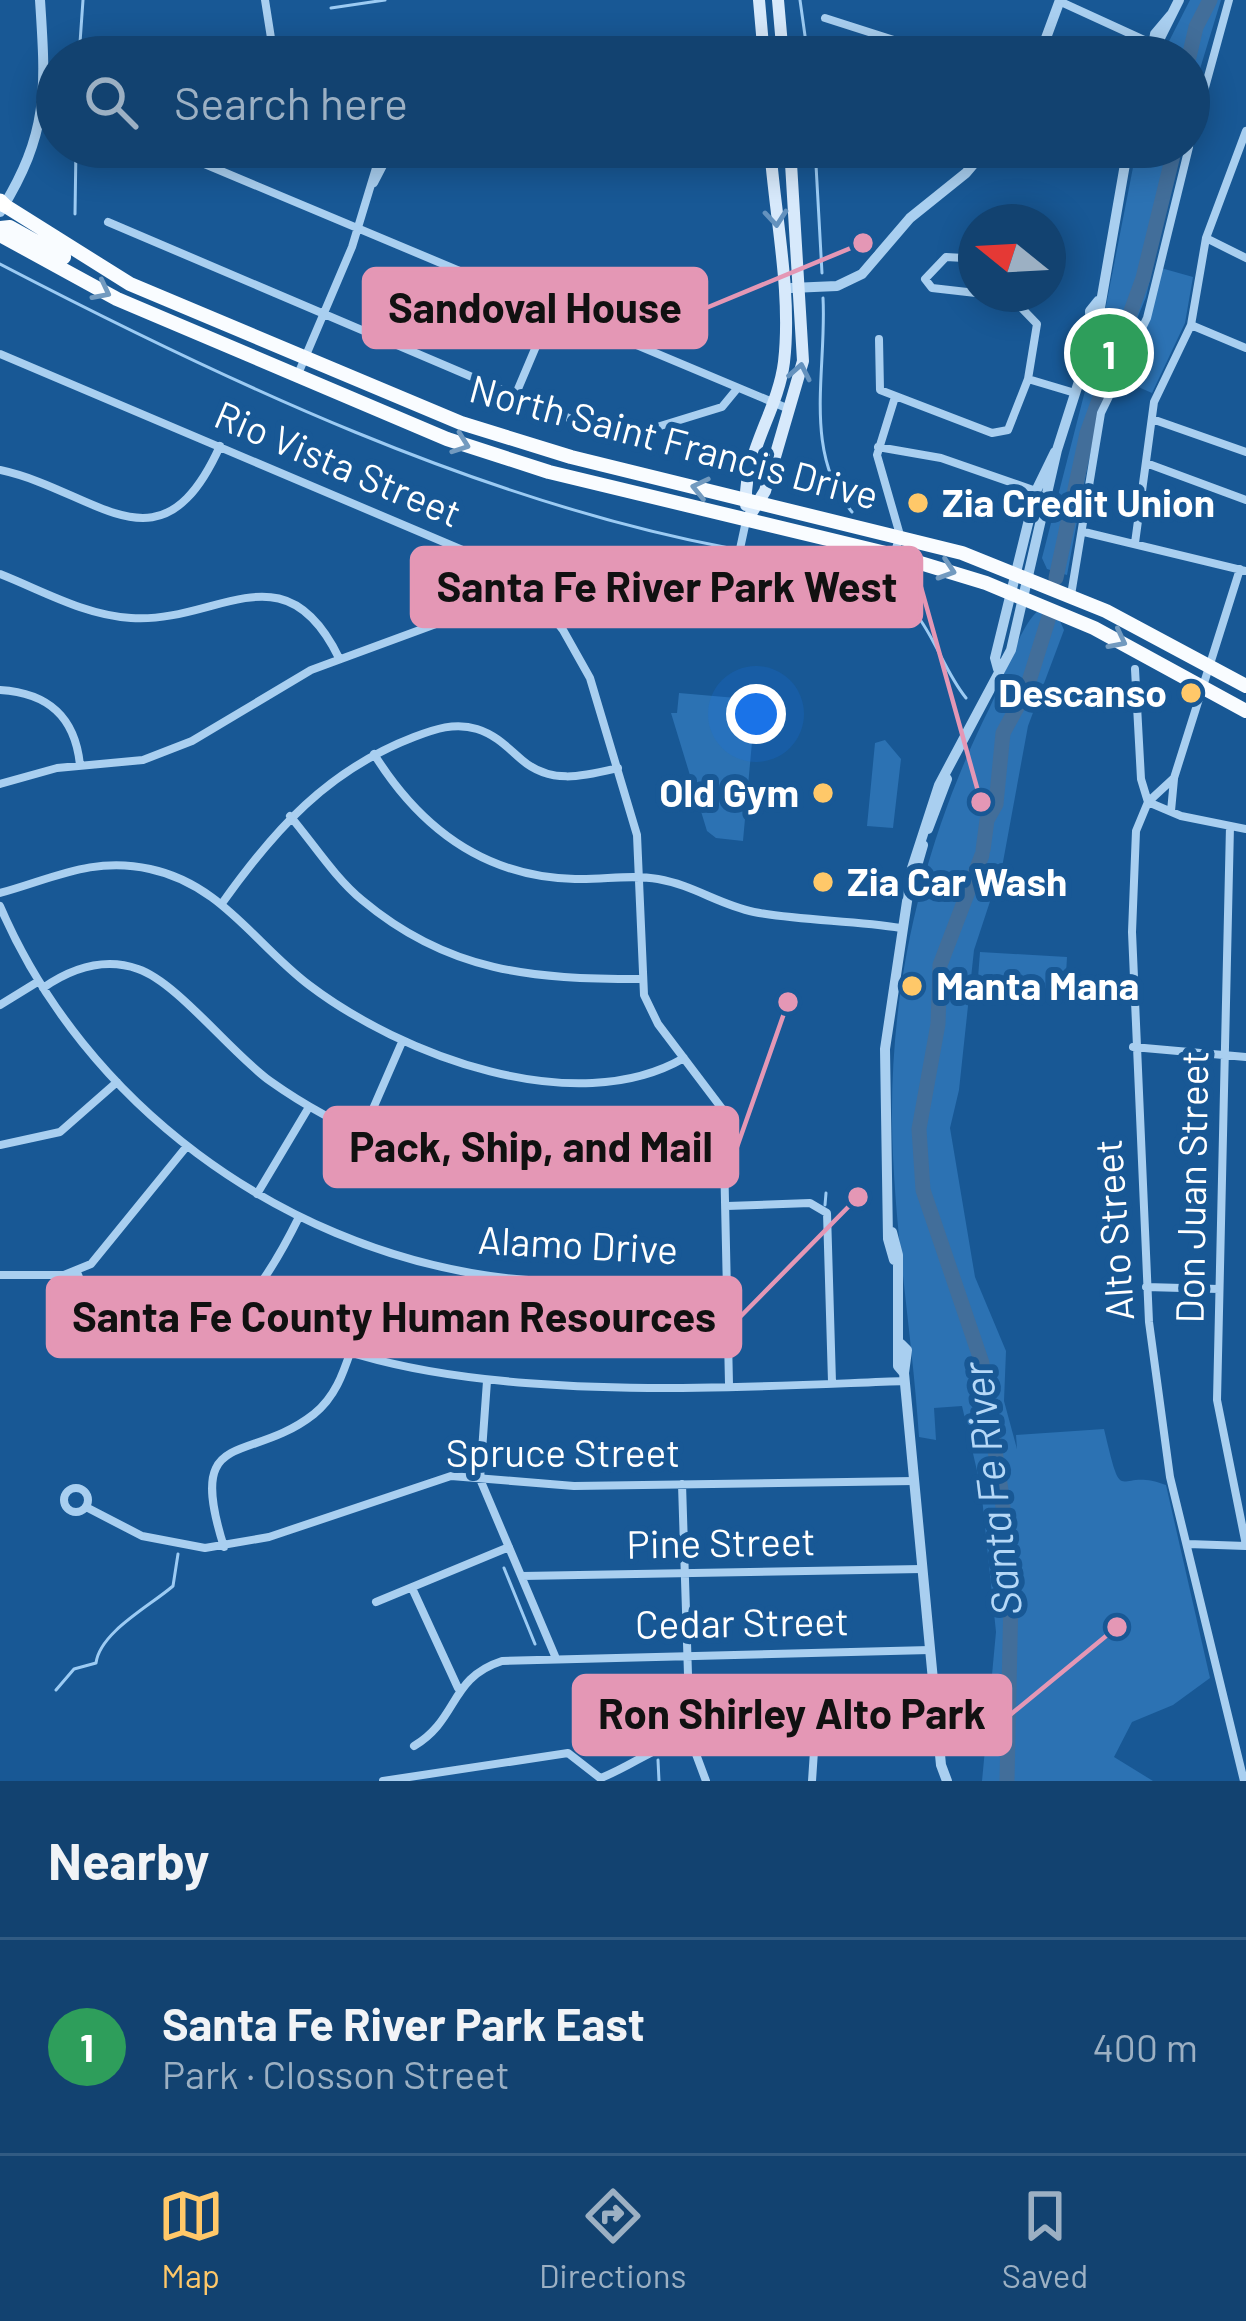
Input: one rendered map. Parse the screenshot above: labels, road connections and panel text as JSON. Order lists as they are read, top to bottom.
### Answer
{
  "streets": {
    "highway": ["North Saint Francis Drive"],
    "street": [
      "Rio Vista Street",
      "Don Juan Street",
      "Alto Street",
      "Alamo Drive",
      "Spruce Street",
      "Pine Street",
      "Cedar Street"
    ]
  },
  "crossings": [
    ["Rio Vista Street", "Alamo Drive"]
  ],
  "water": ["Santa Fe River"],
  "places": [
    "Sandoval House",
    "Zia Credit Union",
    "Descanso",
    "Old Gym",
    "Santa Fe River Park West",
    "Zia Car Wash",
    "Manta Mana",
    "Pack, Ship, and Mail",
    "Santa Fe County Human Resources",
    "Ron Shirley Alto Park"
  ],
  "north": "left",
  "page": {
    "search": "Search here",
    "pins": "1",
    "heading": "Nearby",
    "list": [
      {
        "mark": "1",
        "name": "Santa Fe River Park East",
        "note": "Park · Closson Street",
        "value": "400 m"
      }
    ],
    "nav": ["Map", "Directions", "Saved"]
  }
}
